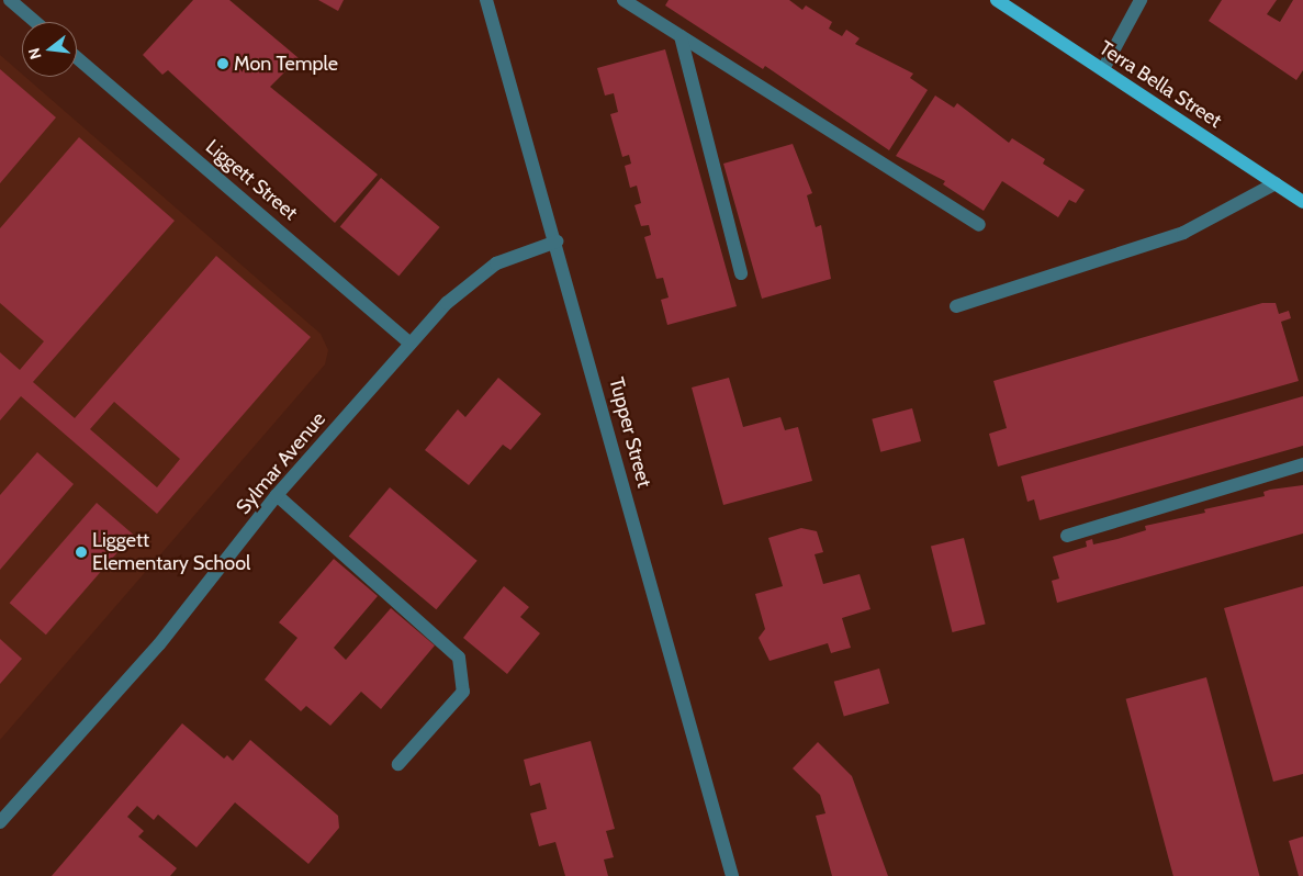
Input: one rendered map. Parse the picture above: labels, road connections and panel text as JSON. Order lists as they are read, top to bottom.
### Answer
{
  "streets": {
    "main road": ["Terra Bella Street"],
    "street": ["Liggett Street", "Tupper Street", "Sylmar Avenue"]
  },
  "crossings": [
    ["Liggett Street", "Sylmar Avenue"],
    ["Tupper Street", "Sylmar Avenue"]
  ],
  "places": ["Mon Temple", "Liggett Elementary School"],
  "north": "left"
}
